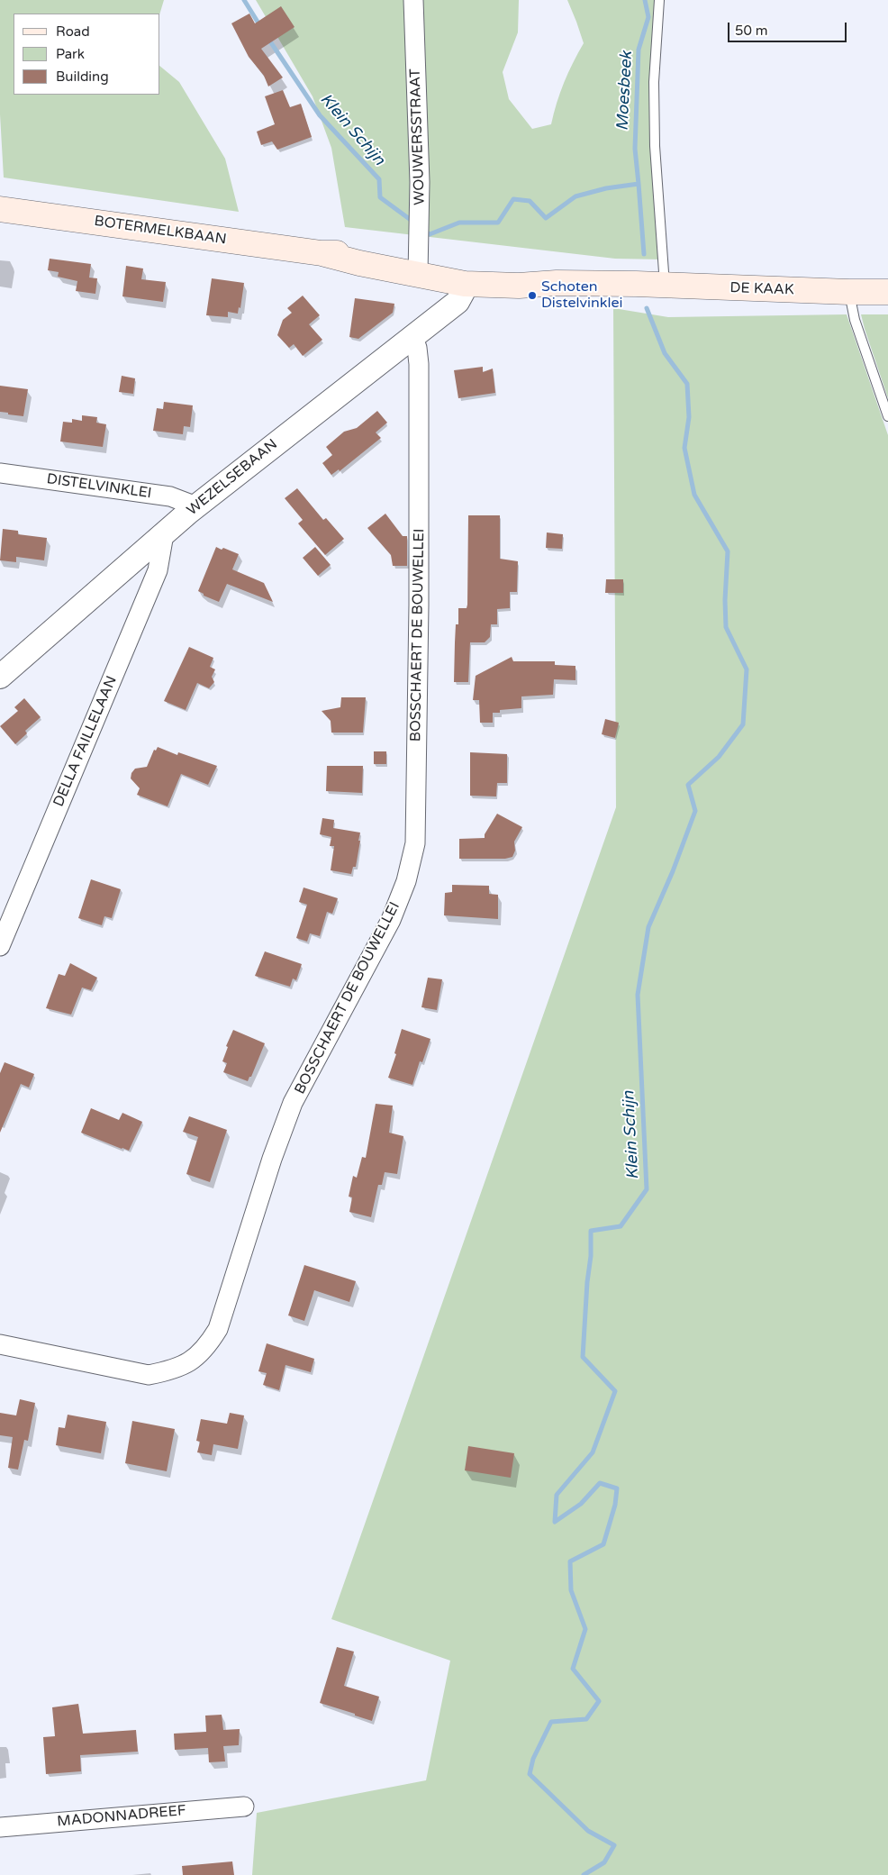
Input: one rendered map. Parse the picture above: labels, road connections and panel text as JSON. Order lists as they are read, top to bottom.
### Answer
{
  "streets": {
    "main road": ["BOTERMELKBAAN", "DE KAAK"],
    "street": [
      "WOUWERSSTRAAT",
      "WEZELSEBAAN",
      "DISTELVINKLEI",
      "BOSSCHAERT DE BOUWELLEI",
      "DELLA FAILLELAAN",
      "MADONNADREEF"
    ]
  },
  "crossings": [
    ["WOUWERSSTRAAT", "BOTERMELKBAAN"],
    ["BOTERMELKBAAN", "DE KAAK"],
    ["BOTERMELKBAAN", "WEZELSEBAAN"],
    ["WEZELSEBAAN", "DISTELVINKLEI"],
    ["WEZELSEBAAN", "BOSSCHAERT DE BOUWELLEI"],
    ["WEZELSEBAAN", "DELLA FAILLELAAN"]
  ],
  "water": ["Moesbeek", "Klein Schijn"],
  "places": ["Schoten Distelvinklei"],
  "legend": ["Road", "Park", "Building"],
  "scale_bar": "50 m"
}
